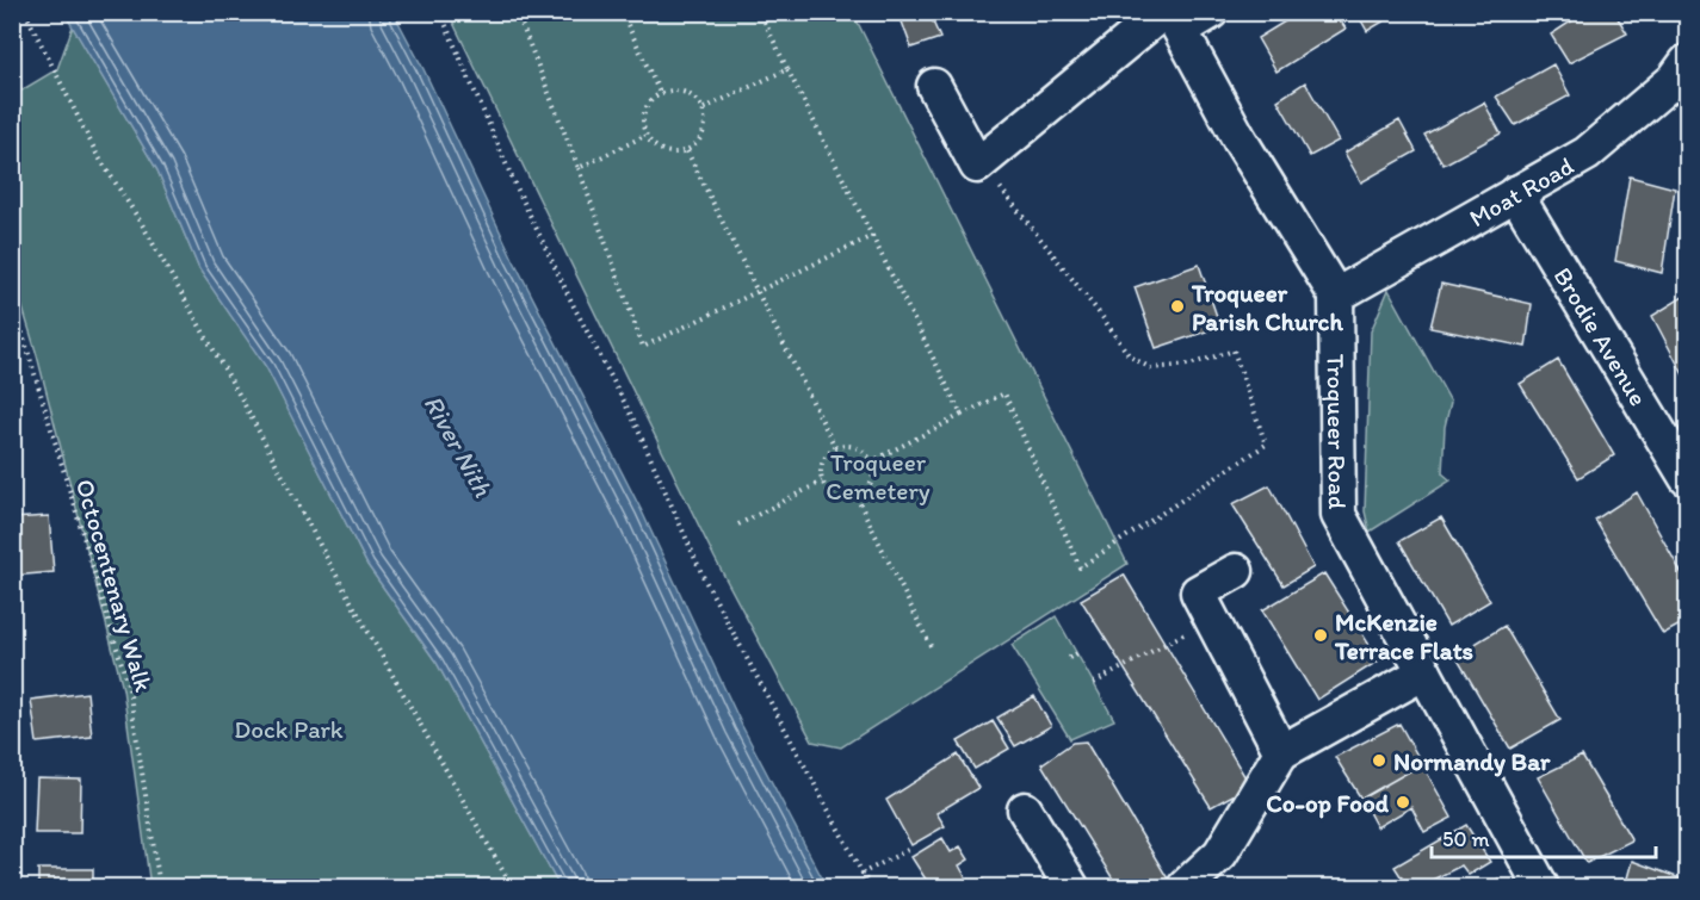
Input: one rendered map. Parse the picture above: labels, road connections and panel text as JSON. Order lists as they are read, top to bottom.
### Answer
{
  "streets": {
    "street": ["Moat Road", "Brodie Avenue", "Troqueer Road"],
    "path": ["Octocentenary Walk"]
  },
  "crossings": [
    ["Moat Road", "Brodie Avenue"],
    ["Moat Road", "Troqueer Road"]
  ],
  "water": ["River Nith"],
  "parks": ["Troqueer Cemetery", "Dock Park"],
  "places": [
    "Troqueer Parish Church",
    "McKenzie Terrace Flats",
    "Normandy Bar",
    "Co-op Food"
  ],
  "scale_bar": "50 m"
}
